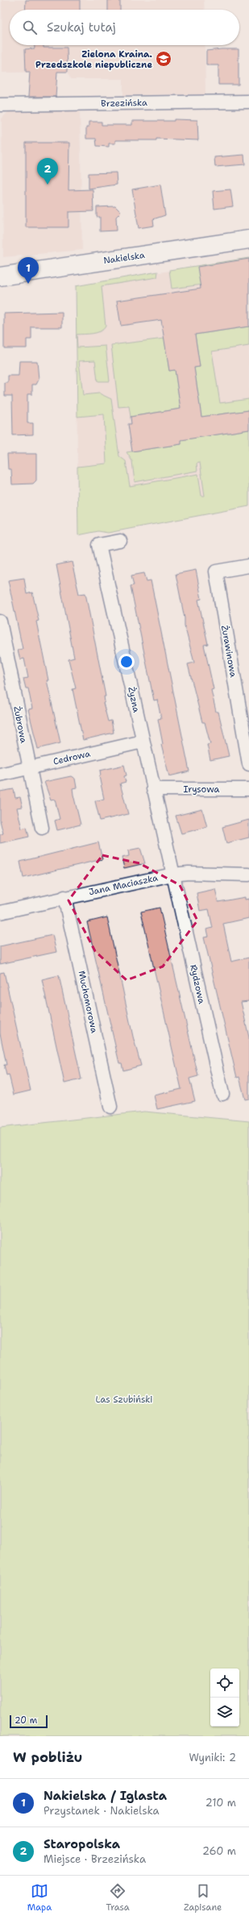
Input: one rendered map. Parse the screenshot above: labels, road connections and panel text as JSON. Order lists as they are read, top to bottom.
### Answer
{
  "streets": {
    "main road": ["Nakielska"],
    "street": [
      "Brzezińska",
      "Żurawinowa",
      "Żyzna",
      "Żubrowa",
      "Cedrowa",
      "Irysowa",
      "Jana Maciaszka",
      "Rydzowa",
      "Muchomorowa"
    ]
  },
  "crossings": [
    ["Żyzna", "Cedrowa"],
    ["Żyzna", "Irysowa"],
    ["Żyzna", "Jana Maciaszka"],
    ["Żyzna", "Rydzowa"],
    ["Żubrowa", "Cedrowa"],
    ["Jana Maciaszka", "Rydzowa"],
    ["Jana Maciaszka", "Muchomorowa"]
  ],
  "parks": ["Las Szubiński"],
  "places": {
    "school or university": ["Zielona Kraina. Przedszkole niepubliczne"]
  },
  "scale_bar": "20 m",
  "page": {
    "search": "Szukaj tutaj",
    "pins": ["2", "1"],
    "scale": "20 m",
    "heading": ["W pobliżu", "Wyniki: 2"],
    "list": [
      {
        "mark": "1",
        "name": "Nakielska / Iglasta",
        "note": "Przystanek · Nakielska",
        "value": "210 m"
      },
      {
        "mark": "2",
        "name": "Staropolska",
        "note": "Miejsce · Brzezińska",
        "value": "260 m"
      }
    ],
    "nav": ["Mapa", "Trasa", "Zapisane"]
  }
}
